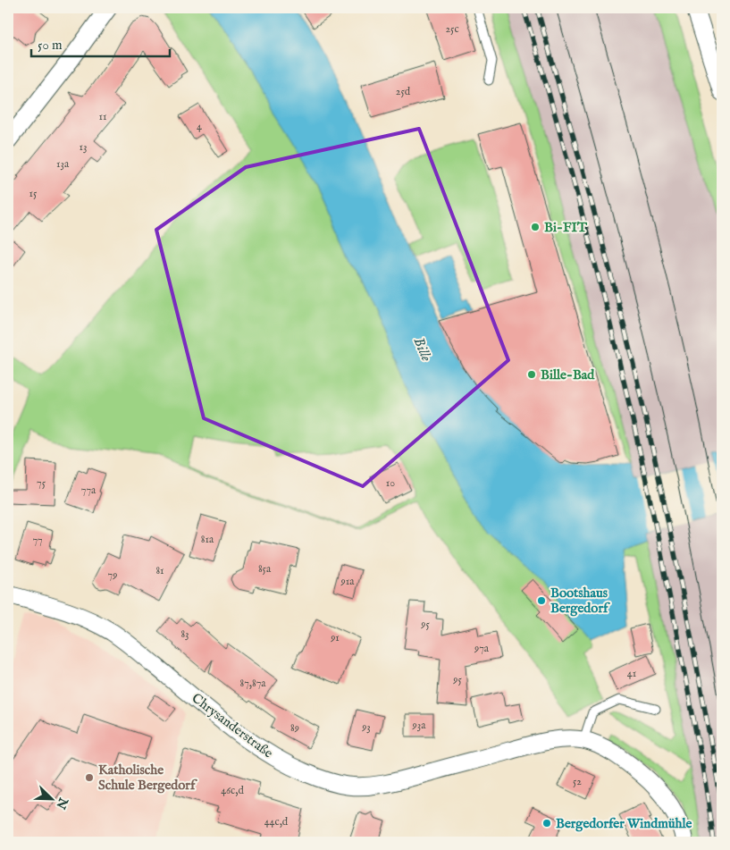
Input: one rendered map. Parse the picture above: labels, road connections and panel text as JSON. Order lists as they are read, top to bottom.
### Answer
{
  "streets": {
    "street": ["Chrysanderstraße"]
  },
  "water": ["Bille"],
  "places": [
    "Bi-FIT",
    "Bille-Bad",
    "Bootshaus Bergedorf",
    "Katholische Schule Bergedorf",
    "Bergedorfer Windmühle"
  ],
  "house_numbers": [
    "25c",
    "25d",
    "11",
    "4",
    "13",
    "13a",
    "15",
    "75",
    "10",
    "77a",
    "81a",
    "77",
    "85a",
    "81",
    "79",
    "91a",
    "95",
    "83",
    "91",
    "97a",
    "41",
    "95",
    "87,87a",
    "93a",
    "93",
    "89",
    "52",
    "46c,d",
    "44c,d"
  ],
  "scale_bar": "50 m",
  "north": "bottom right"
}
